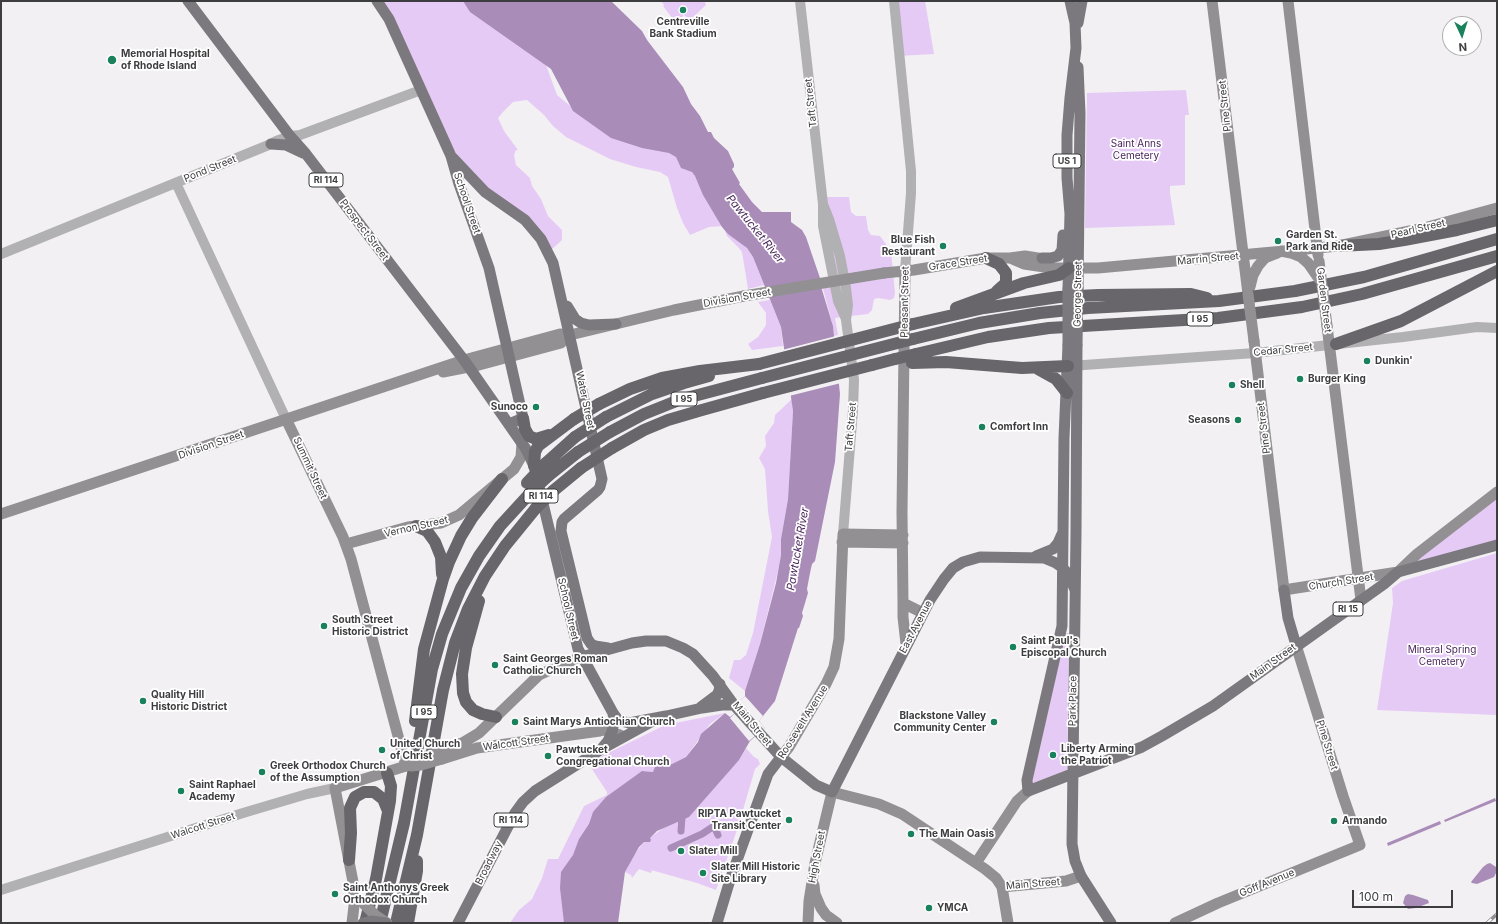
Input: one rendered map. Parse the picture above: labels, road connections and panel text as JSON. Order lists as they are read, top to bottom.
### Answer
{
  "streets": {
    "highway": ["I 95"],
    "main road": [
      "Pine Street",
      "US 1",
      "RI 114",
      "School Street",
      "Pearl Street",
      "Prospect Street",
      "Marrin Street",
      "Grace Street",
      "George Street",
      "Division Street",
      "Garden Street",
      "Pleasant Street",
      "Water Street",
      "Summit Street",
      "Vernon Street",
      "Church Street",
      "RI 15",
      "East Avenue",
      "Main Street",
      "Park Place",
      "Roosevelt Avenue",
      "Walcott Street",
      "High Street",
      "Broadway",
      "Goff Avenue"
    ],
    "street": ["Taft Street", "Pond Street", "Cedar Street"]
  },
  "crossings": [
    ["Taft Street", "Roosevelt Avenue"],
    ["Pine Street", "Marrin Street"],
    ["Pine Street", "Cedar Street"],
    ["Pine Street", "Church Street"],
    ["Pine Street", "Main Street"],
    ["Pine Street", "Goff Avenue"],
    ["US 1", "George Street"],
    ["Pond Street", "School Street"],
    ["Pond Street", "Prospect Street"],
    ["Pond Street", "Summit Street"],
    ["School Street", "Prospect Street"],
    ["School Street", "Division Street"],
    ["School Street", "Water Street"],
    ["School Street", "Vernon Street"],
    ["School Street", "Main Street"],
    ["School Street", "Broadway"],
    ["Pearl Street", "Marrin Street"],
    ["Prospect Street", "Division Street"],
    ["Prospect Street", "Vernon Street"],
    ["Marrin Street", "Grace Street"],
    ["Marrin Street", "George Street"],
    ["Marrin Street", "Garden Street"],
    ["Grace Street", "George Street"],
    ["Grace Street", "Division Street"],
    ["Grace Street", "Pleasant Street"],
    ["George Street", "Cedar Street"],
    ["George Street", "Park Place"],
    ["Division Street", "Pleasant Street"],
    ["Division Street", "Water Street"],
    ["Division Street", "Summit Street"],
    ["Garden Street", "Cedar Street"],
    ["Garden Street", "Church Street"],
    ["Garden Street", "Main Street"],
    ["Pleasant Street", "East Avenue"],
    ["Water Street", "Main Street"],
    ["Summit Street", "Vernon Street"],
    ["Summit Street", "Walcott Street"],
    ["Church Street", "RI 15"],
    ["Church Street", "Main Street"],
    ["RI 15", "Main Street"],
    ["East Avenue", "Main Street"],
    ["East Avenue", "High Street"],
    ["Main Street", "Park Place"],
    ["Main Street", "Roosevelt Avenue"],
    ["Main Street", "Walcott Street"],
    ["Main Street", "High Street"],
    ["Main Street", "Broadway"],
    ["Walcott Street", "Broadway"]
  ],
  "water": ["Pawtucket River"],
  "parks": ["Saint Anns Cemetery", "Mineral Spring Cemetery"],
  "places": [
    "Centreville Bank Stadium",
    "Memorial Hospital of Rhode Island",
    "Garden St. Park and Ride",
    "Blue Fish Restaurant",
    "Dunkin'",
    "Burger King",
    "Shell",
    "Sunoco",
    "Seasons",
    "Comfort Inn",
    "South Street Historic District",
    "Saint Paul's Episcopal Church",
    "Saint Georges Roman Catholic Church",
    "Quality Hill Historic District",
    "Saint Marys Antiochian Church",
    "Blackstone Valley Community Center",
    "United Church of Christ",
    "Liberty Arming the Patriot",
    "Pawtucket Congregational Church",
    "Greek Orthodox Church of the Assumption",
    "Saint Raphael Academy",
    "RIPTA Pawtucket Transit Center",
    "Armando",
    "The Main Oasis",
    "Slater Mill",
    "Slater Mill Historic Site Library",
    "Saint Anthonys Greek Orthodox Church",
    "YMCA"
  ],
  "scale_bar": "100 m",
  "north": "bottom"
}
